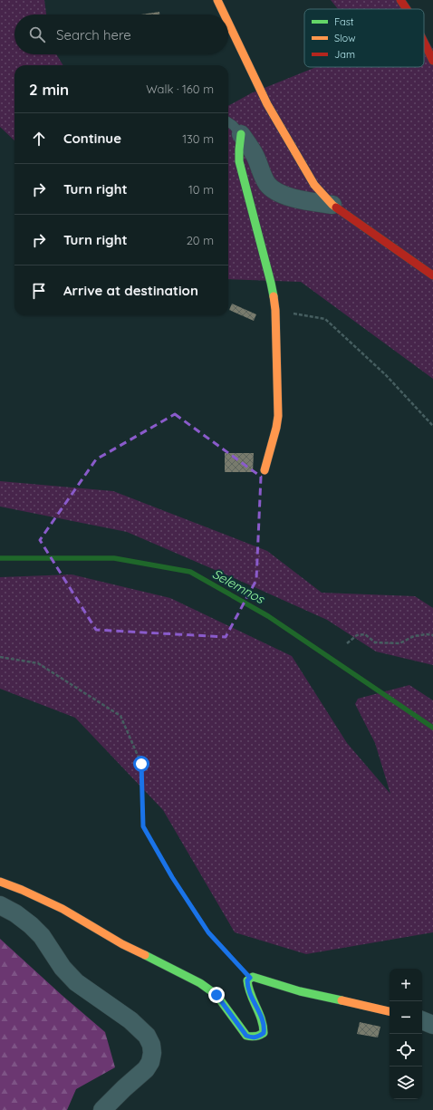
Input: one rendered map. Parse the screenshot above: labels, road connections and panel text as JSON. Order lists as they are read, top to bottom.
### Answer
{
  "water": ["Selemnos"],
  "legend": ["Fast", "Slow", "Jam"],
  "page": {
    "search": "Search here",
    "heading": ["2 min", "Walk · 160 m"],
    "list": [
      ["Continue", "130 m"],
      ["Turn right", "10 m"],
      ["Turn right", "20 m"],
      "Arrive at destination"
    ],
    "map_buttons": ["+", "−"]
  }
}
